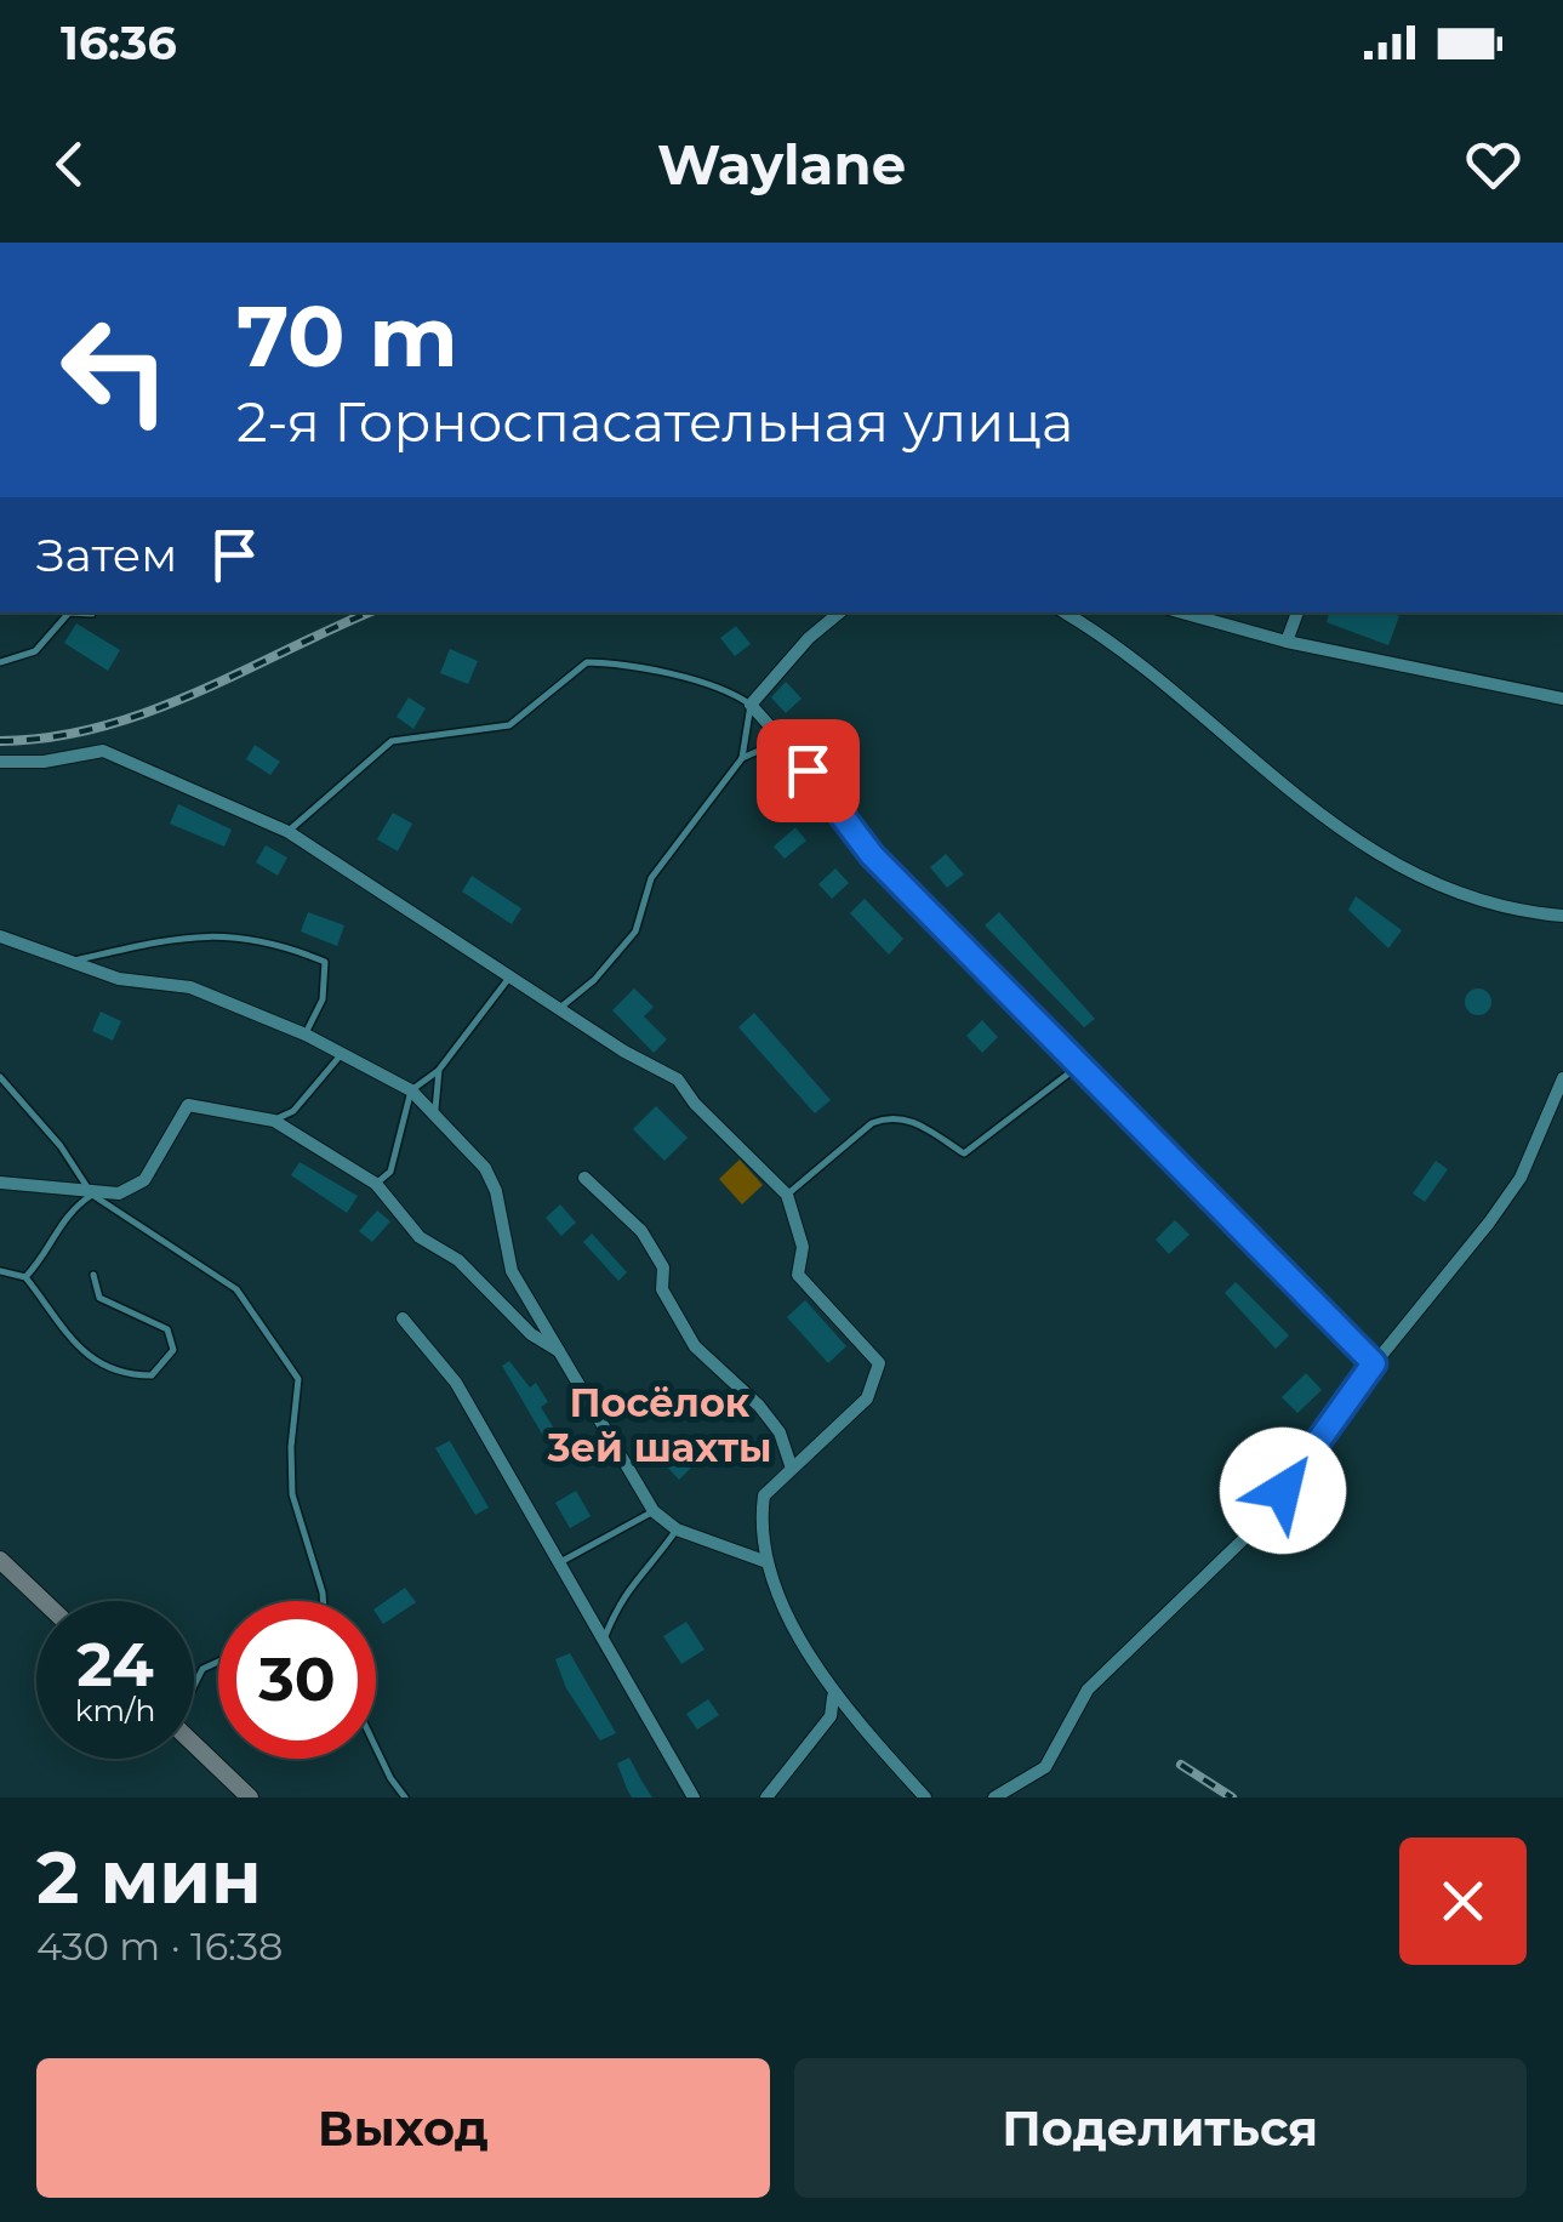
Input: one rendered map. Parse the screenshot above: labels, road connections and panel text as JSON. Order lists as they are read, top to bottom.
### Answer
{
  "districts": ["Посёлок 3ей шахты"],
  "page": {
    "status": "16:36",
    "header": "Waylane",
    "turn": ["70 m", "2-я Горноспасательная улица"],
    "then": "Затем",
    "speed": "24 km/h",
    "limit": "30",
    "heading": ["2 мин", "430 m · 16:38"],
    "buttons": ["Выход", "Поделиться"]
  }
}
